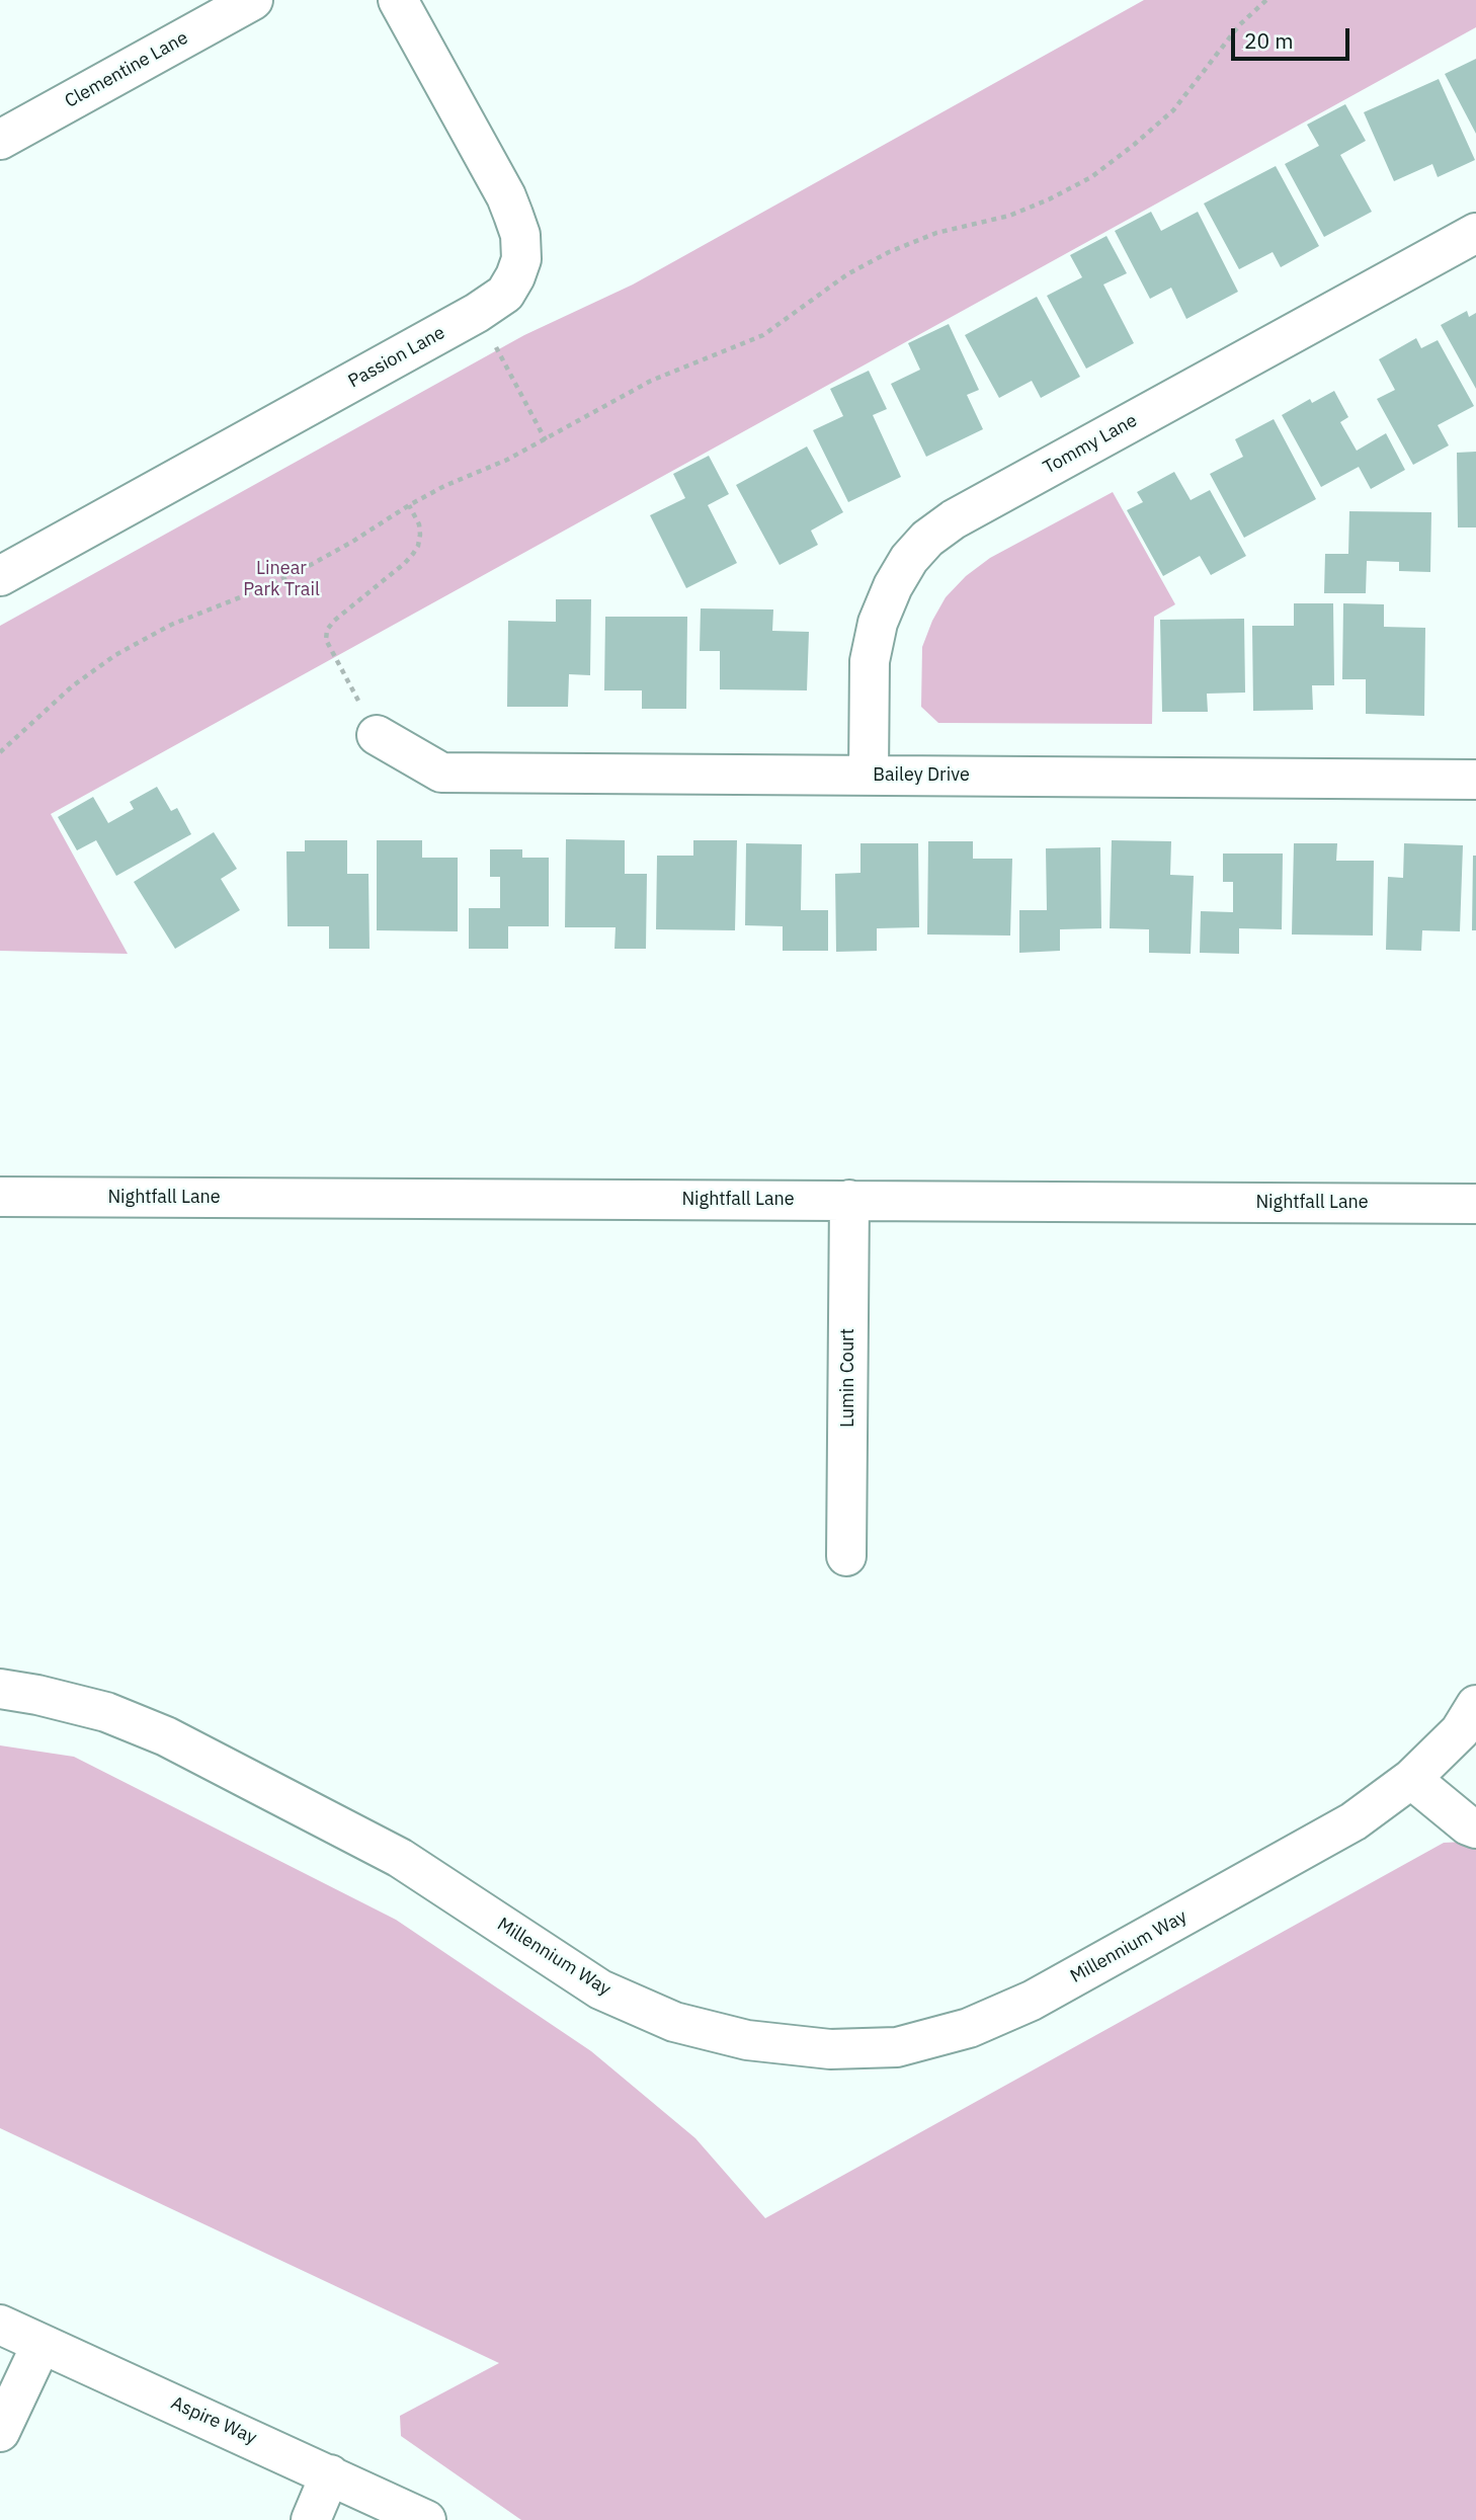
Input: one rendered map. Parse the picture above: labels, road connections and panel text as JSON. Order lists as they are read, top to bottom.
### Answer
{
  "streets": {
    "street": [
      "Clementine Lane",
      "Passion Lane",
      "Tommy Lane",
      "Bailey Drive",
      "Nightfall Lane",
      "Lumin Court",
      "Millennium Way",
      "Aspire Way"
    ]
  },
  "crossings": [
    ["Tommy Lane", "Bailey Drive"],
    ["Nightfall Lane", "Lumin Court"]
  ],
  "parks": ["Linear Park Trail"],
  "scale_bar": "20 m"
}
